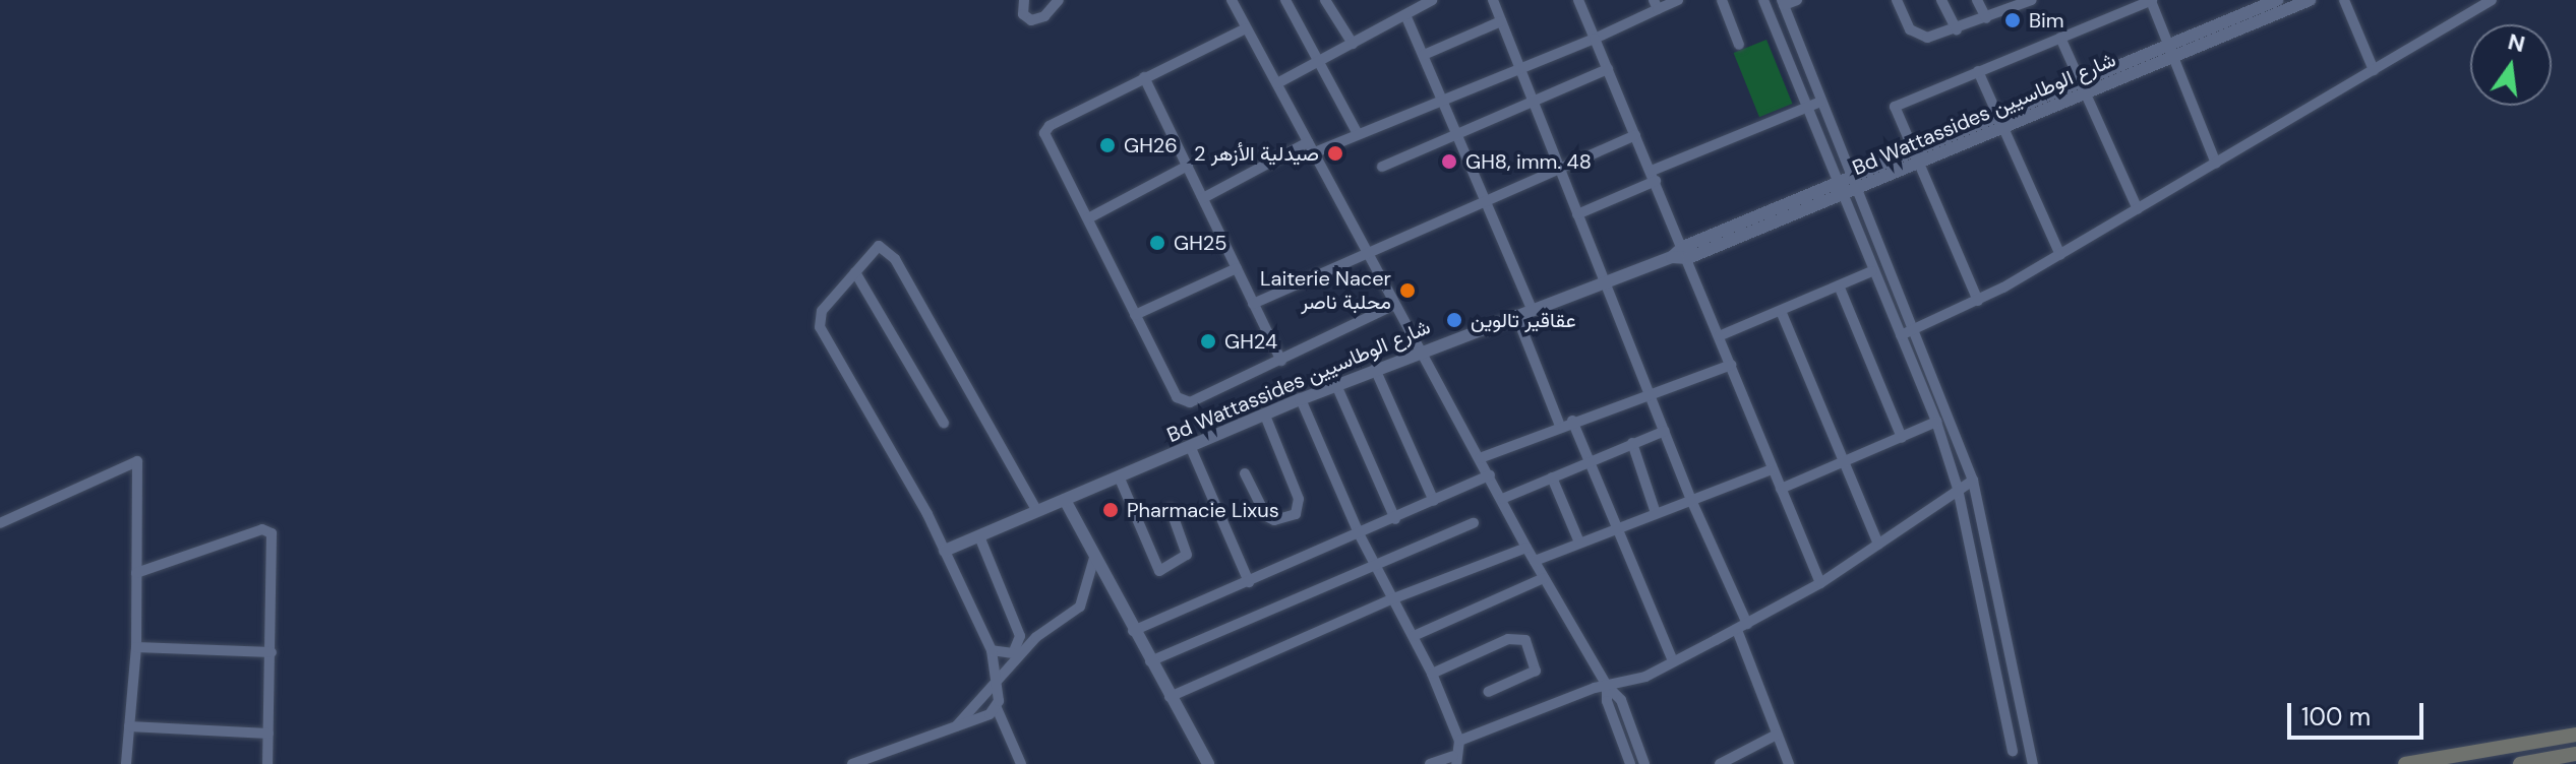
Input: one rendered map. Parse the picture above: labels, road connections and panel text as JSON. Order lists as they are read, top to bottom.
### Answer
{
  "streets": {
    "street": ["Bd Wattassides شارع الوطاسيين"]
  },
  "places": [
    "Bim",
    "GH26",
    "صيدلية الأزهر 2",
    "GH8, imm. 48",
    "GH25",
    "Laiterie Nacer محلبة ناصر",
    "عقاقير تالوين",
    "GH24",
    "Pharmacie Lixus"
  ],
  "scale_bar": "100 m",
  "north": "top"
}
